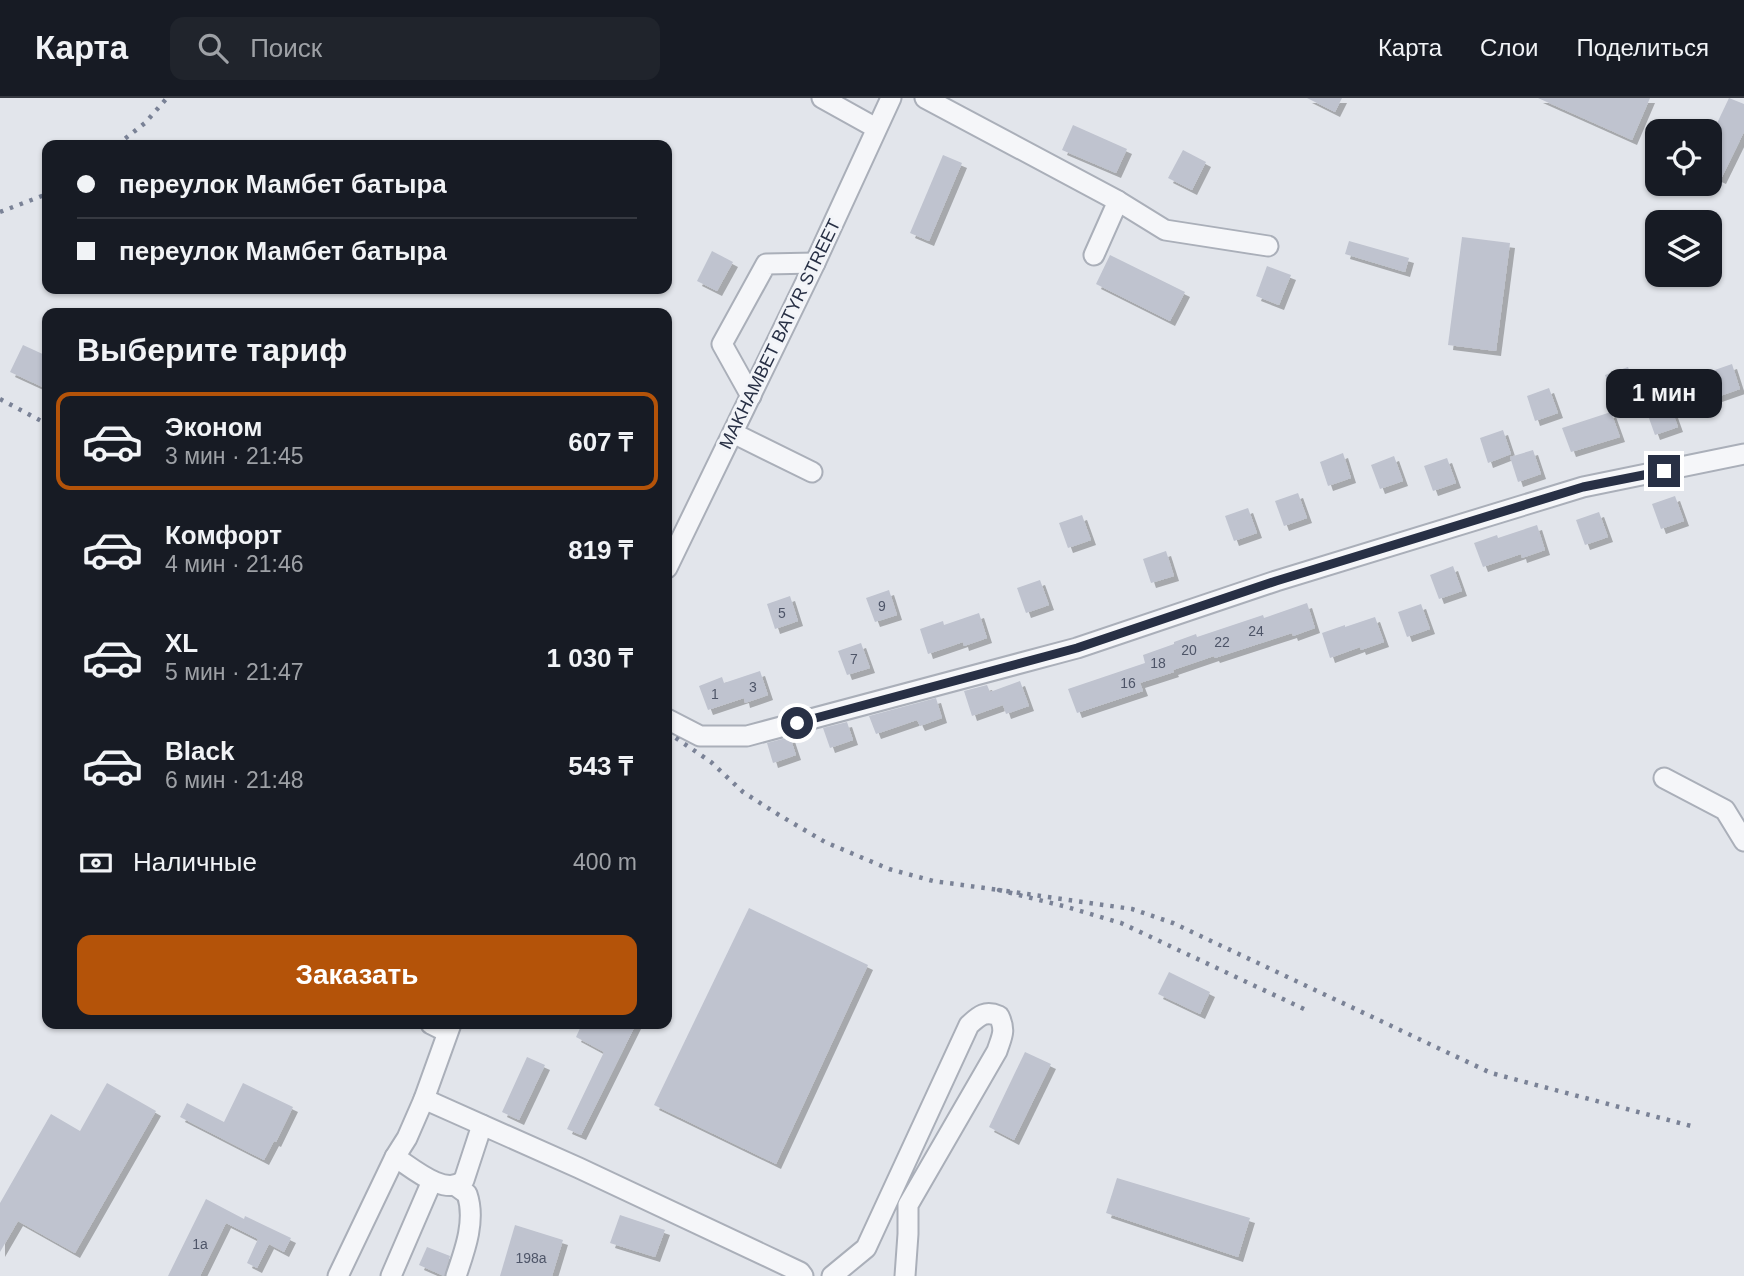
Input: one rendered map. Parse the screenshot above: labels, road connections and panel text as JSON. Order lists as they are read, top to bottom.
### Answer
{
  "streets": {
    "street": ["MAKHAMBET BATYR STREET"]
  },
  "house_numbers": [
    "9",
    "5",
    "24",
    "22",
    "20",
    "7",
    "18",
    "16",
    "3",
    "1",
    "1а",
    "198а"
  ],
  "page": {
    "header": "Карта",
    "search": "Поиск",
    "nav": ["Карта", "Слои", "Поделиться"],
    "banner": ["переулок Мамбет батыра", "переулок Мамбет батыра"],
    "heading": "Выберите тариф",
    "bubble": "1 мин",
    "list": [
      {
        "name": "Эконом",
        "note": "3 мин · 21:45",
        "value": "607 ₸"
      },
      {
        "name": "Комфорт",
        "note": "4 мин · 21:46",
        "value": "819 ₸"
      },
      {
        "name": "XL",
        "note": "5 мин · 21:47",
        "value": "1 030 ₸"
      },
      {
        "name": "Black",
        "note": "6 мин · 21:48",
        "value": "543 ₸"
      }
    ],
    "pay": ["Наличные", "400 m"],
    "buttons": "Заказать"
  }
}
